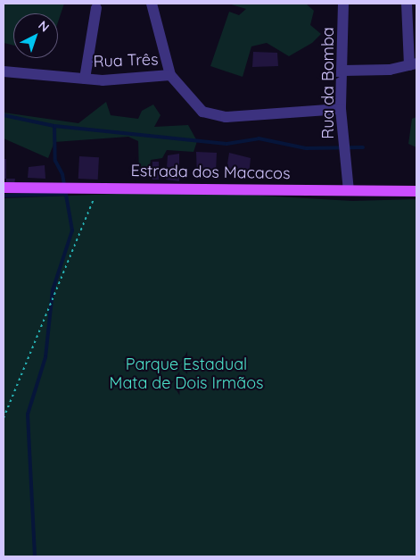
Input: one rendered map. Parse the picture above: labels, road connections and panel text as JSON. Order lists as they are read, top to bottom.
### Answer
{
  "streets": {
    "main road": ["Estrada dos Macacos"],
    "street": ["Rua Três", "Rua da Bomba"]
  },
  "crossings": [
    ["Rua da Bomba", "Estrada dos Macacos"]
  ],
  "parks": ["Parque Estadual Mata de Dois Irmãos"],
  "north": "top right"
}
